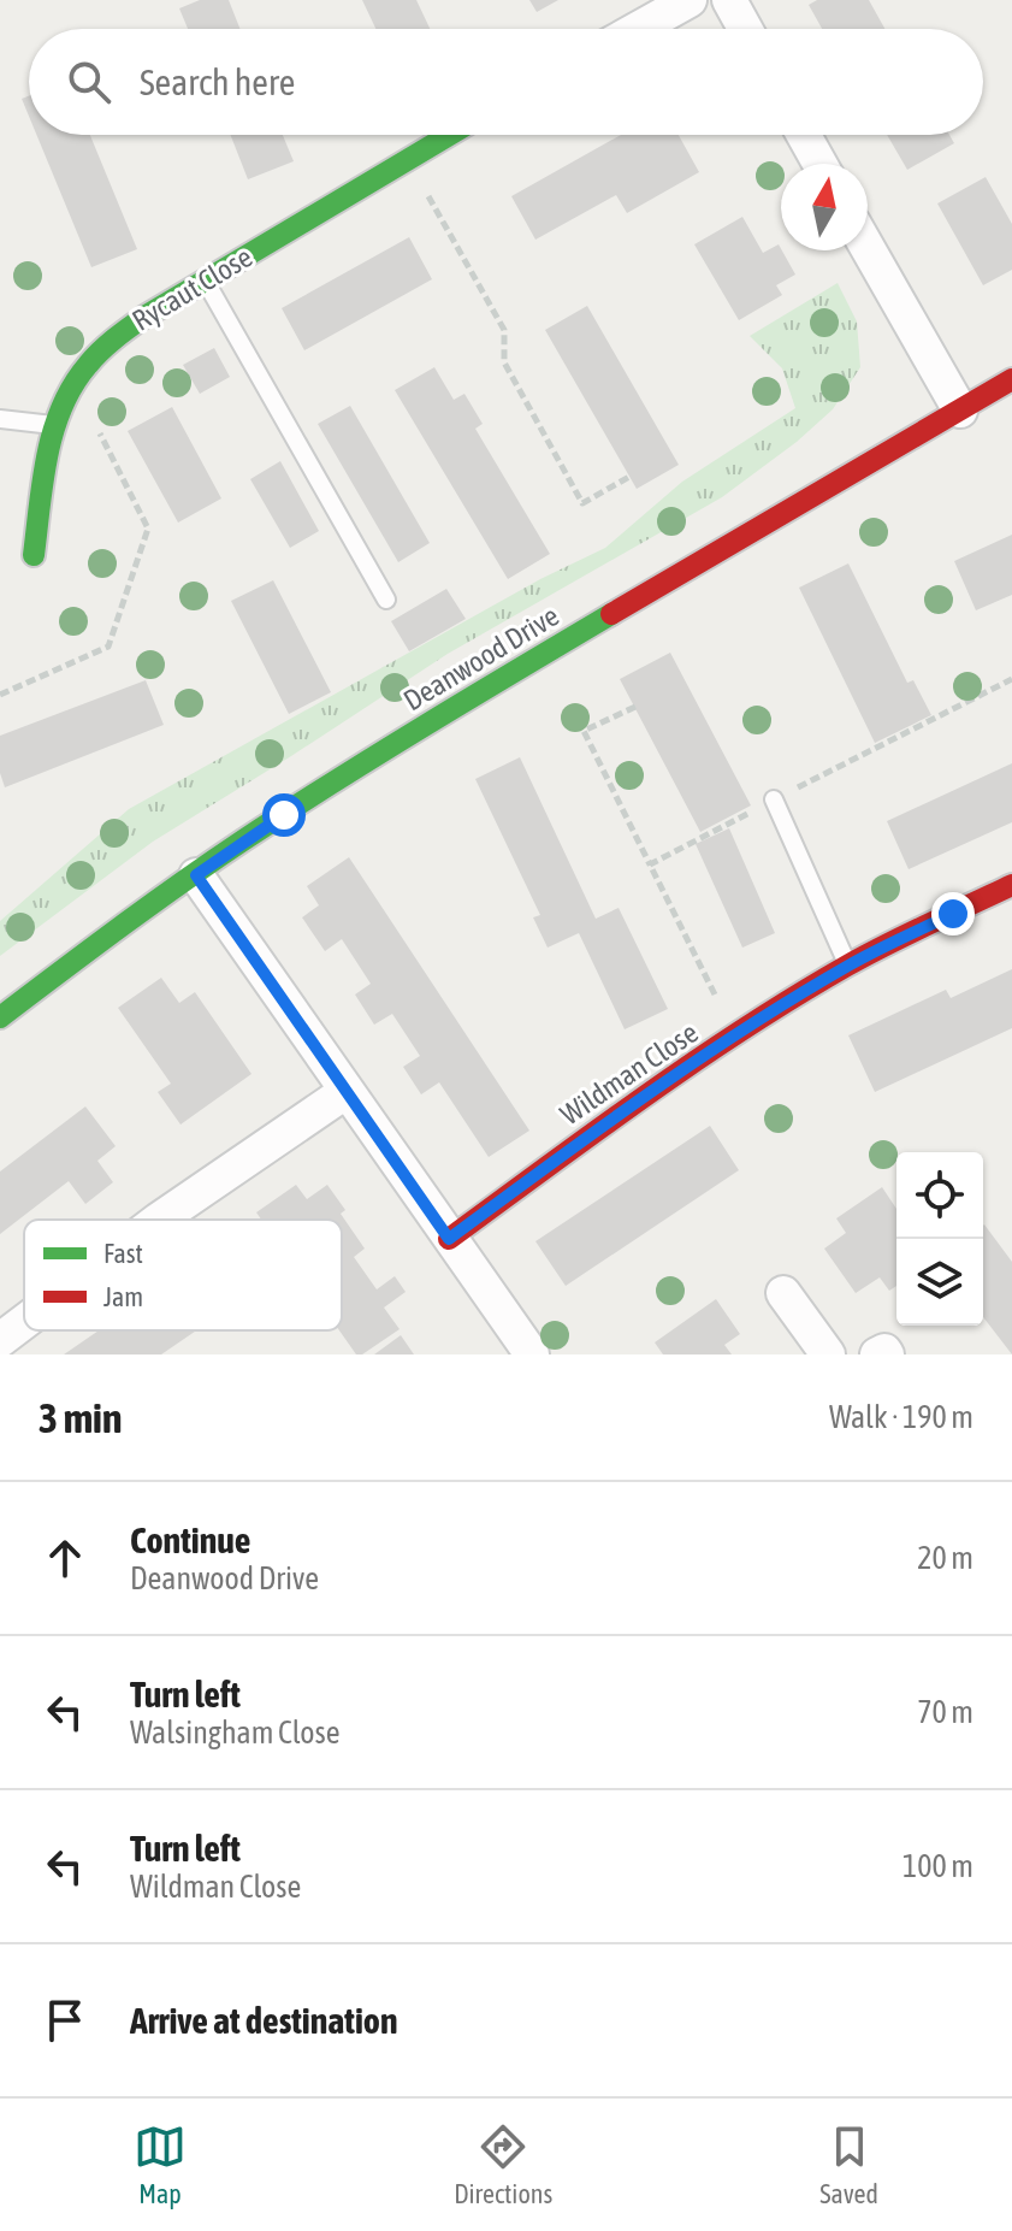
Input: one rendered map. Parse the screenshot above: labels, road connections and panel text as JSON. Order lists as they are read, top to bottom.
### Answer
{
  "streets": {
    "street": ["Rycaut Close", "Deanwood Drive", "Wildman Close"]
  },
  "legend": ["Fast", "Jam"],
  "north": "top",
  "page": {
    "search": "Search here",
    "heading": ["3 min", "Walk · 190 m"],
    "list": [
      ["Continue", "Deanwood Drive", "20 m"],
      ["Turn left", "Walsingham Close", "70 m"],
      ["Turn left", "Wildman Close", "100 m"],
      "Arrive at destination"
    ],
    "nav": ["Map", "Directions", "Saved"]
  }
}
